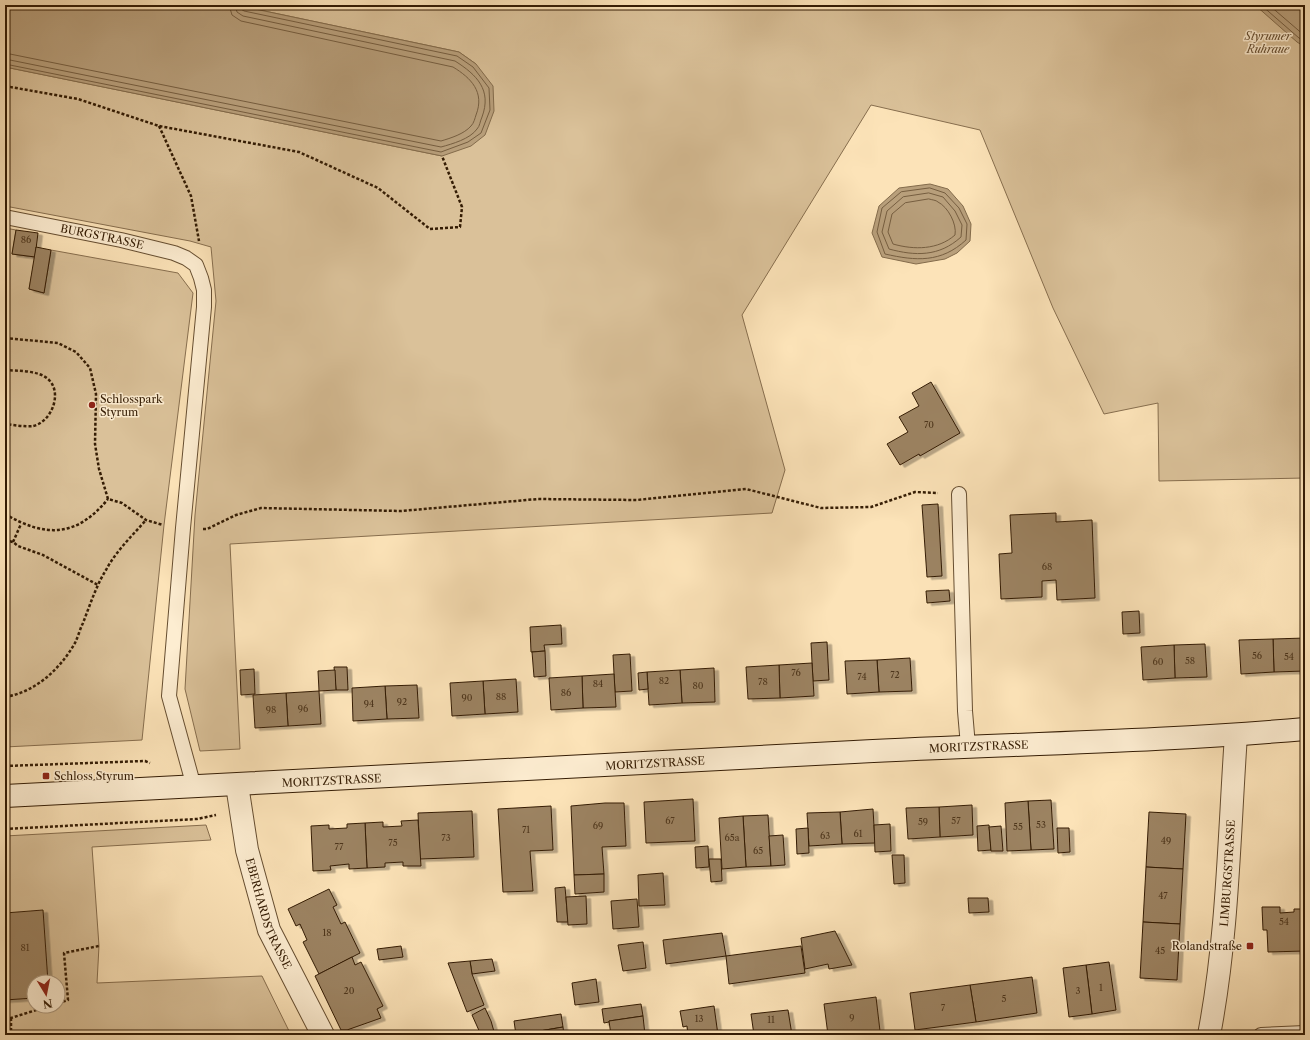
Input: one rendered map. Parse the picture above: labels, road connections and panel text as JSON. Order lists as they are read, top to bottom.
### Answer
{
  "streets": {
    "main road": ["MORITZSTRASSE", "LIMBURGSTRASSE", "EBERHARDSTRASSE"],
    "lane": ["BURGSTRASSE"]
  },
  "crossings": [
    ["MORITZSTRASSE", "LIMBURGSTRASSE"],
    ["MORITZSTRASSE", "EBERHARDSTRASSE"]
  ],
  "parks": ["Styrumer Ruhraue"],
  "places": {
    "other": ["Schlosspark Styrum"],
    "transit": ["Schloss Styrum", "Rolandstraße"]
  },
  "house_numbers": [
    "86",
    "70",
    "68",
    "56",
    "54",
    "58",
    "60",
    "76",
    "72",
    "74",
    "82",
    "78",
    "84",
    "80",
    "86",
    "88",
    "90",
    "92",
    "94",
    "96",
    "98",
    "67",
    "57",
    "59",
    "53",
    "69",
    "55",
    "71",
    "61",
    "63",
    "73",
    "65a",
    "49",
    "75",
    "77",
    "65",
    "47",
    "54",
    "18",
    "81",
    "45",
    "1",
    "20",
    "3",
    "5",
    "7",
    "9",
    "13",
    "11"
  ],
  "north": "bottom"
}
